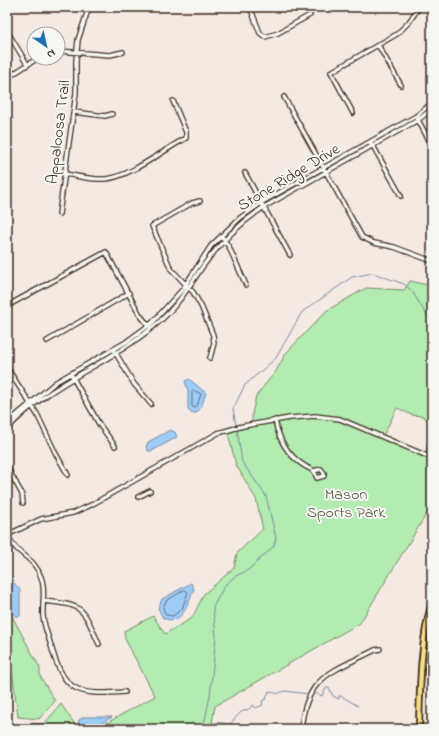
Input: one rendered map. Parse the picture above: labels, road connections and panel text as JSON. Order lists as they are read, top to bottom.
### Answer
{
  "streets": {
    "street": ["Appaloosa Trail", "Stone Ridge Drive"]
  },
  "parks": ["Mason Sports Park"],
  "north": "bottom right"
}
